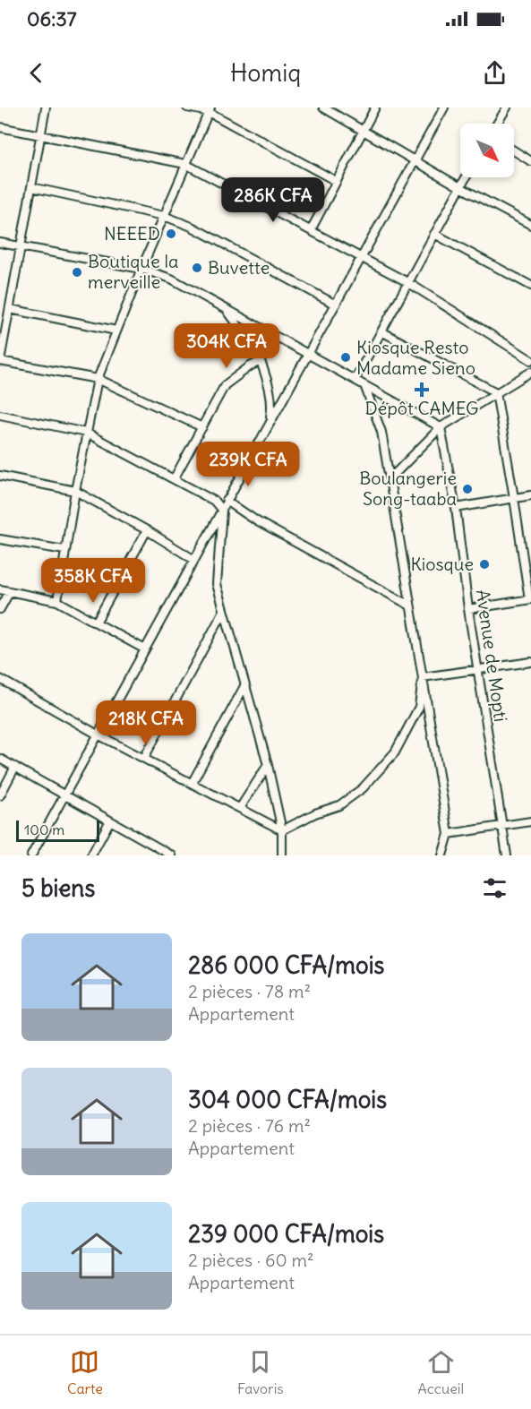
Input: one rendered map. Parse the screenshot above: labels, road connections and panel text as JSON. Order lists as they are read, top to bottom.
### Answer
{
  "streets": {
    "street": ["Avenue de Mopti"]
  },
  "places": {
    "other": [
      "NEEED",
      "Buvette",
      "Boutique la merveille",
      "Kiosque Resto Madame Sieno",
      "Boulangerie Song-taaba",
      "Kiosque"
    ],
    "health": ["Dépôt CAMEG"]
  },
  "scale_bar": "100 m",
  "north": "bottom right",
  "page": {
    "status": "06:37",
    "header": "Homiq",
    "price": [
      "286K CFA",
      "304K CFA",
      "239K CFA",
      "358K CFA",
      "218K CFA"
    ],
    "scale": "100 m",
    "heading": "5 biens",
    "list": [
      {
        "name": "286 000 CFA/mois",
        "note": "2 pièces · 78 m² · Appartement"
      },
      {
        "name": "304 000 CFA/mois",
        "note": "2 pièces · 76 m² · Appartement"
      },
      {
        "name": "239 000 CFA/mois",
        "note": "2 pièces · 60 m² · Appartement"
      }
    ],
    "tabs": ["Carte", "Favoris", "Accueil"]
  }
}
